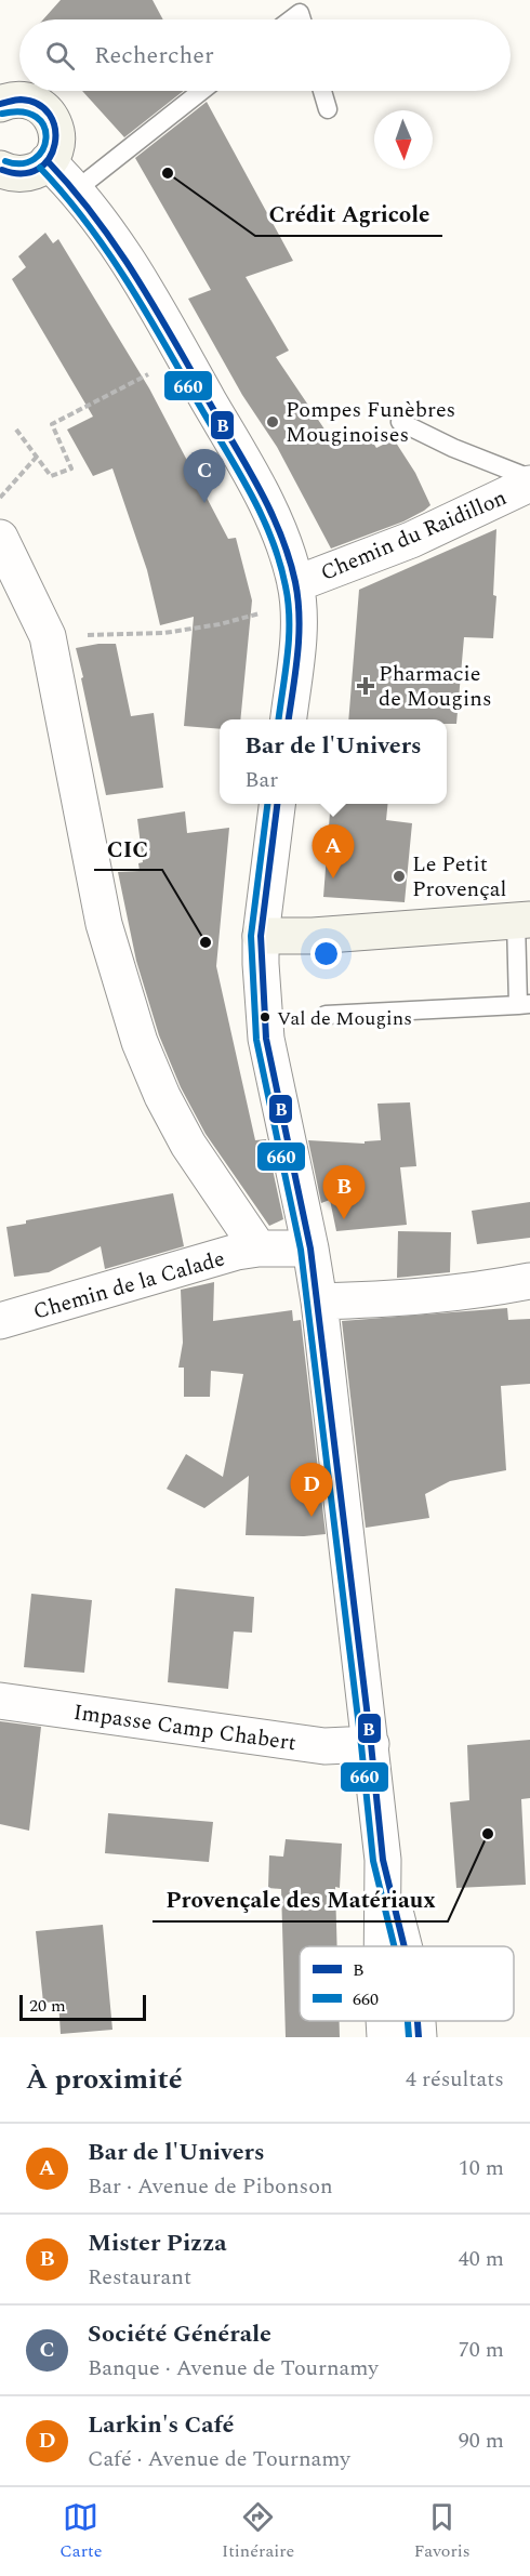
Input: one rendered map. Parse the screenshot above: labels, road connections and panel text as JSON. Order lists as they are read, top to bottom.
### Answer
{
  "streets": {
    "street": ["Chemin du Raidillon", "Chemin de la Calade", "Impasse Camp Chabert"]
  },
  "places": {
    "other": [
      "Crédit Agricole",
      "Pompes Funèbres Mouginoises",
      "Le Petit Provençal",
      "CIC",
      "Val de Mougins",
      "Provençale des Matériaux"
    ],
    "health": ["Pharmacie de Mougins"]
  },
  "lines": ["transit line B", "transit line 660"],
  "legend": ["B", "660"],
  "scale_bar": "20 m",
  "north": "bottom",
  "page": {
    "search": "Rechercher",
    "pins": [
      "C",
      "A",
      "B",
      "D"
    ],
    "popup": ["Bar de l'Univers", "Bar"],
    "scale": "20 m",
    "heading": ["À proximité", "4 résultats"],
    "list": [
      {
        "mark": "A",
        "name": "Bar de l'Univers",
        "note": "Bar · Avenue de Pibonson",
        "value": "10 m"
      },
      {
        "mark": "B",
        "name": "Mister Pizza",
        "note": "Restaurant",
        "value": "40 m"
      },
      {
        "mark": "C",
        "name": "Société Générale",
        "note": "Banque · Avenue de Tournamy",
        "value": "70 m"
      },
      {
        "mark": "D",
        "name": "Larkin's Café",
        "note": "Café · Avenue de Tournamy",
        "value": "90 m"
      }
    ],
    "nav": ["Carte", "Itinéraire", "Favoris"]
  }
}
